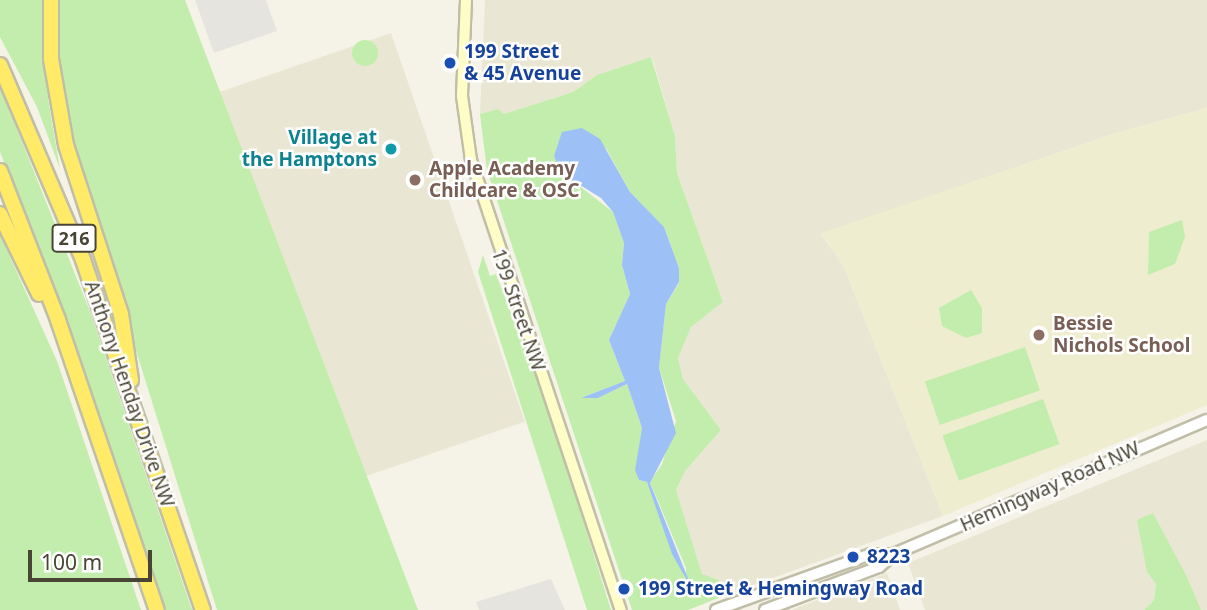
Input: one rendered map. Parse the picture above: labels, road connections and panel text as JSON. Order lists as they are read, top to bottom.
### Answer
{
  "streets": {
    "highway": ["216", "Anthony Henday Drive NW"],
    "main road": ["199 Street NW"],
    "street": ["Hemingway Road NW"]
  },
  "places": [
    "199 Street & 45 Avenue",
    "Village at the Hamptons",
    "Apple Academy Childcare & OSC",
    "Bessie Nichols School",
    "8223",
    "199 Street & Hemingway Road"
  ],
  "scale_bar": "100 m"
}
